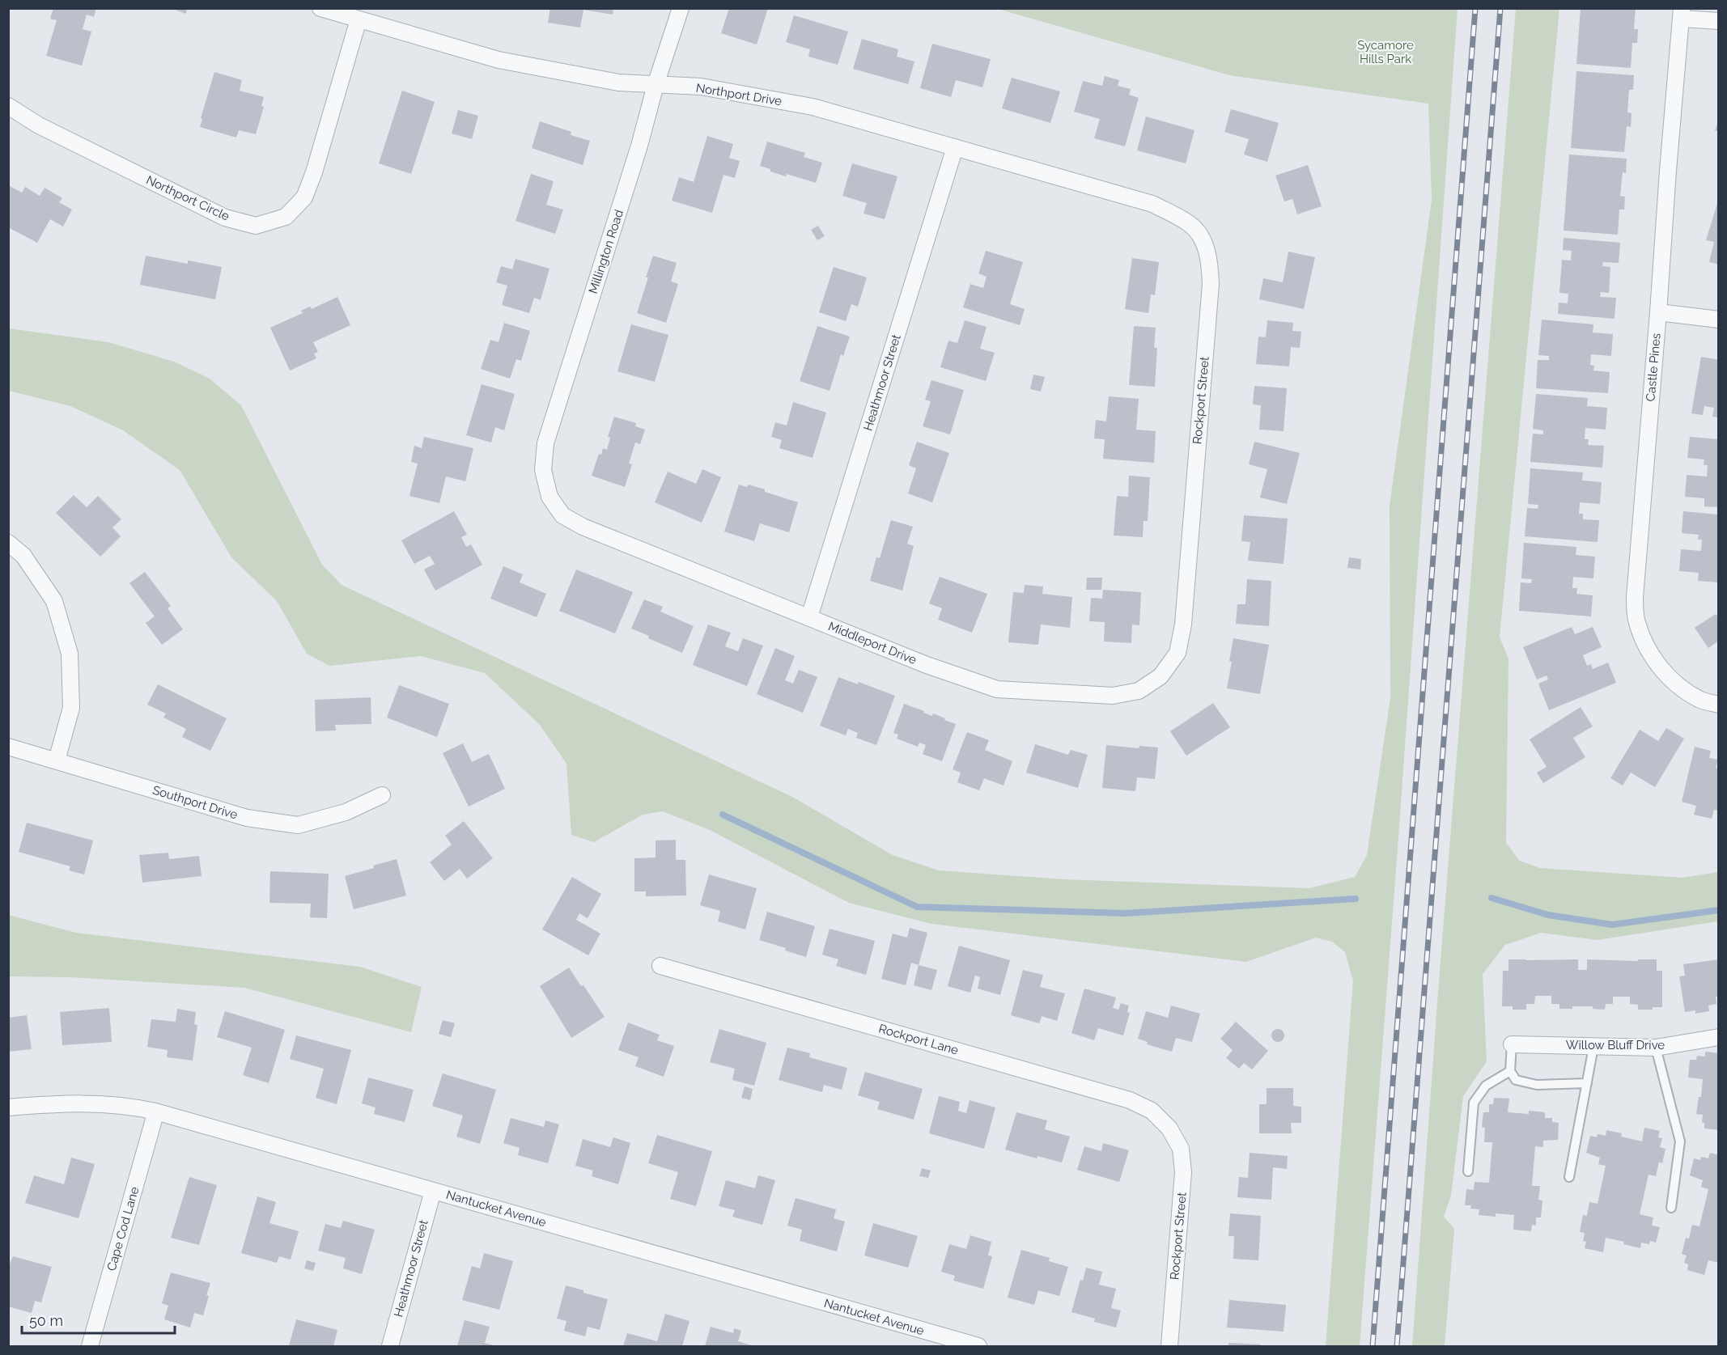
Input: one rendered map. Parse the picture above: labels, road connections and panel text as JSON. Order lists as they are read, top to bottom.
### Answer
{
  "streets": {
    "street": [
      "Northport Drive",
      "Northport Circle",
      "Millington Road",
      "Castle Pines",
      "Heathmoor Street",
      "Rockport Street",
      "Middleport Drive",
      "Southport Drive",
      "Rockport Lane",
      "Willow Bluff Drive",
      "Nantucket Avenue",
      "Cape Cod Lane"
    ]
  },
  "crossings": [
    ["Northport Drive", "Northport Circle"],
    ["Northport Drive", "Millington Road"],
    ["Northport Drive", "Heathmoor Street"],
    ["Northport Drive", "Rockport Street"],
    ["Millington Road", "Middleport Drive"],
    ["Heathmoor Street", "Middleport Drive"],
    ["Heathmoor Street", "Nantucket Avenue"],
    ["Rockport Street", "Middleport Drive"],
    ["Rockport Street", "Rockport Lane"],
    ["Nantucket Avenue", "Cape Cod Lane"]
  ],
  "parks": ["Sycamore Hills Park"],
  "scale_bar": "50 m"
}
